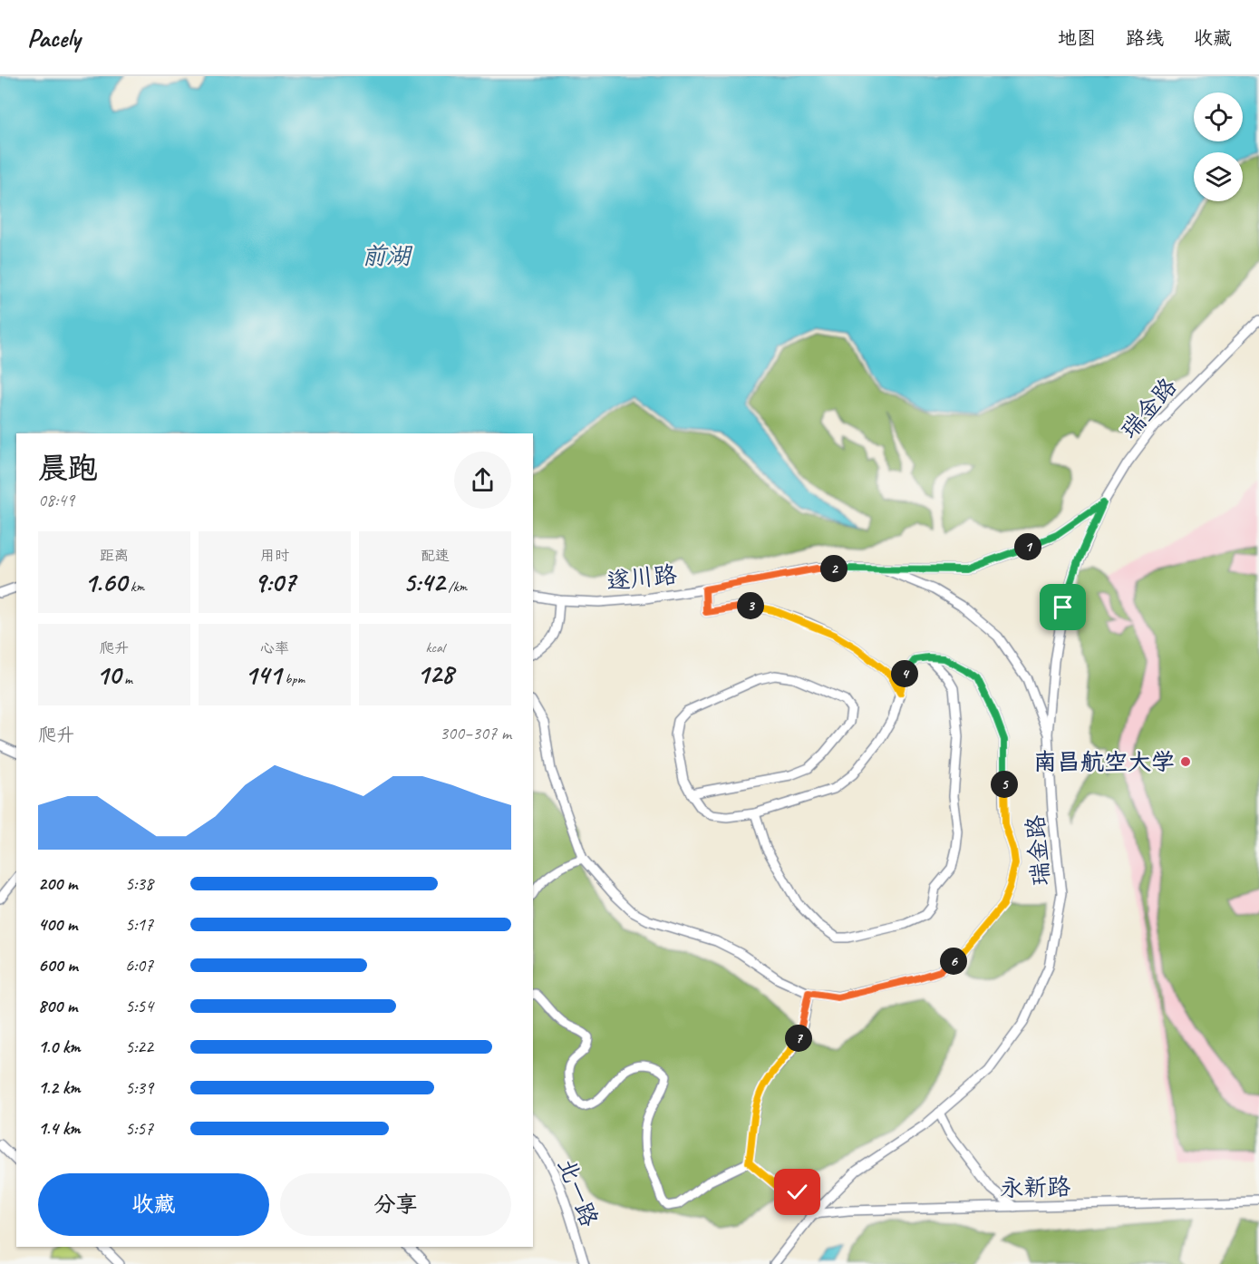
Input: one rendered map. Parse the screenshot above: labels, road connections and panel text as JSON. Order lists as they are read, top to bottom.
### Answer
{
  "streets": {
    "street": [
      "瑞金路",
      "遂川路",
      "永新路",
      "北一路"
    ]
  },
  "crossings": [
    ["瑞金路", "遂川路"],
    ["瑞金路", "永新路"]
  ],
  "water": ["前湖"],
  "places": ["南昌航空大学"],
  "page": {
    "header": "Pacely",
    "nav": ["地图", "路线", "收藏"],
    "heading": ["晨跑", "08:49"],
    "stats": [
      ["距离", "1.60 km"],
      ["用时", "9:07"],
      ["配速", "5:42 /km"],
      ["爬升", "10 m"],
      ["心率", "141 bpm"],
      ["kcal", "128"]
    ],
    "pins": [
      "1",
      "2",
      "3",
      "4",
      "5",
      "6",
      "7"
    ],
    "chart": ["爬升", "300–307 m"],
    "list": [
      {
        "name": "200 m",
        "note": "5:38"
      },
      {
        "name": "400 m",
        "note": "5:17"
      },
      {
        "name": "600 m",
        "note": "6:07"
      },
      {
        "name": "800 m",
        "note": "5:54"
      },
      {
        "name": "1.0 km",
        "note": "5:22"
      },
      {
        "name": "1.2 km",
        "note": "5:39"
      },
      {
        "name": "1.4 km",
        "note": "5:57"
      }
    ],
    "buttons": ["收藏", "分享"]
  }
}
